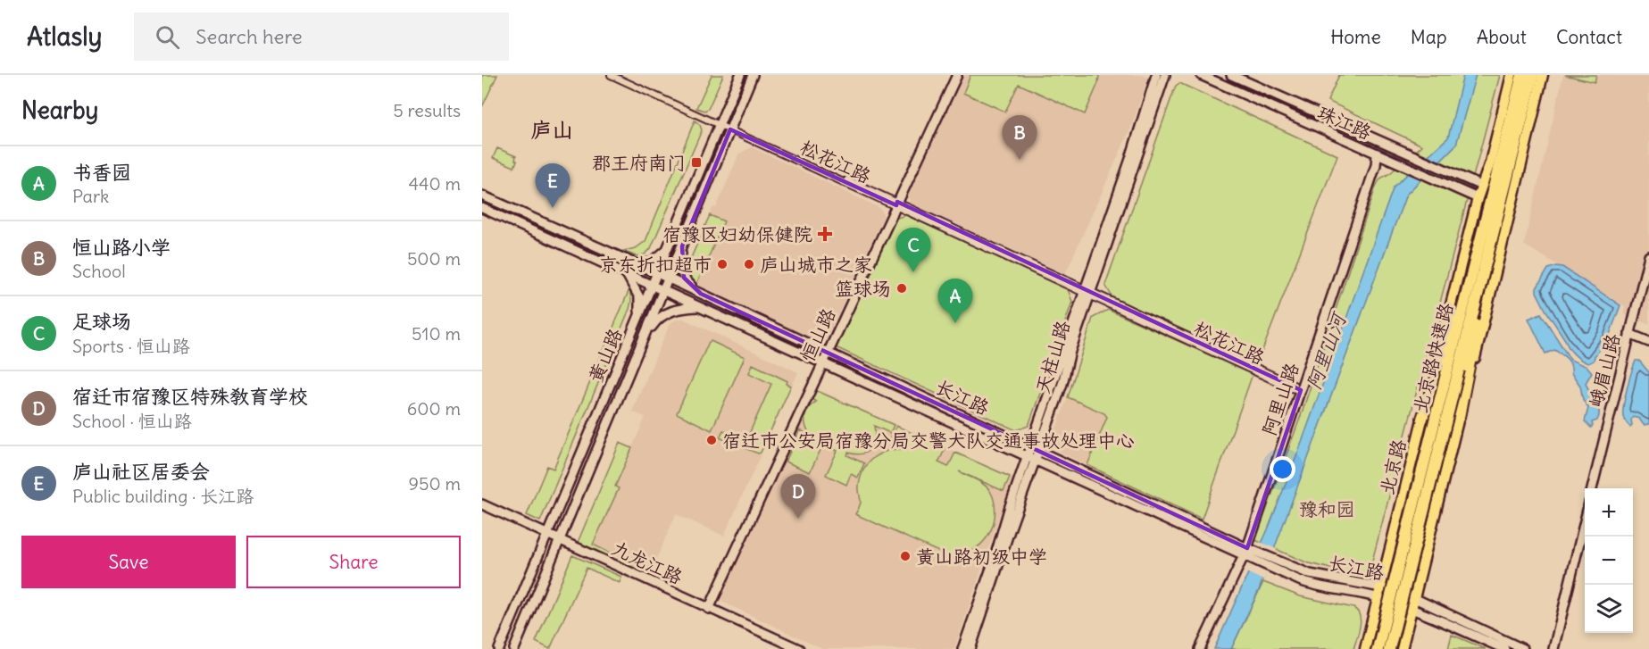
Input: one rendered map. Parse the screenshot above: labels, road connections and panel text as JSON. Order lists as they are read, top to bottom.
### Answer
{
  "streets": {
    "highway": ["北京路快速路"],
    "main road": ["北京路"],
    "street": [
      "珠江路",
      "松花江路",
      "恒山路",
      "黄山路",
      "天柱山路",
      "峨眉山路",
      "长江路",
      "阿里山路",
      "九龙江路"
    ]
  },
  "crossings": [
    ["珠江路", "阿里山路"],
    ["珠江路", "北京路"],
    ["松花江路", "恒山路"],
    ["松花江路", "黄山路"],
    ["松花江路", "天柱山路"],
    ["松花江路", "阿里山路"],
    ["恒山路", "长江路"],
    ["恒山路", "九龙江路"],
    ["黄山路", "长江路"],
    ["黄山路", "九龙江路"],
    ["天柱山路", "长江路"],
    ["长江路", "阿里山路"],
    ["长江路", "北京路"]
  ],
  "districts": ["庐山"],
  "water": ["阿里山河"],
  "parks": ["豫和园"],
  "places": {
    "transit": ["郡王府南门"],
    "health": ["宿豫区妇幼保健院"],
    "other": [
      "京东折扣超市",
      "庐山城市之家",
      "篮球场",
      "宿迁市公安局宿豫分局交警大队交通事故处理中心",
      "黄山路初级中学"
    ]
  },
  "page": {
    "header": "Atlasly",
    "search": "Search here",
    "nav": [
      "Home",
      "Map",
      "About",
      "Contact"
    ],
    "heading": ["Nearby", "5 results"],
    "pins": [
      "B",
      "E",
      "C",
      "A",
      "D"
    ],
    "list": [
      {
        "mark": "A",
        "name": "书香园",
        "note": "Park",
        "value": "440 m"
      },
      {
        "mark": "B",
        "name": "恒山路小学",
        "note": "School",
        "value": "500 m"
      },
      {
        "mark": "C",
        "name": "足球场",
        "note": "Sports · 恒山路",
        "value": "510 m"
      },
      {
        "mark": "D",
        "name": "宿迁市宿豫区特殊教育学校",
        "note": "School · 恒山路",
        "value": "600 m"
      },
      {
        "mark": "E",
        "name": "庐山社区居委会",
        "note": "Public building · 长江路",
        "value": "950 m"
      }
    ],
    "map_buttons": ["+", "−"],
    "buttons": ["Save", "Share"]
  }
}
